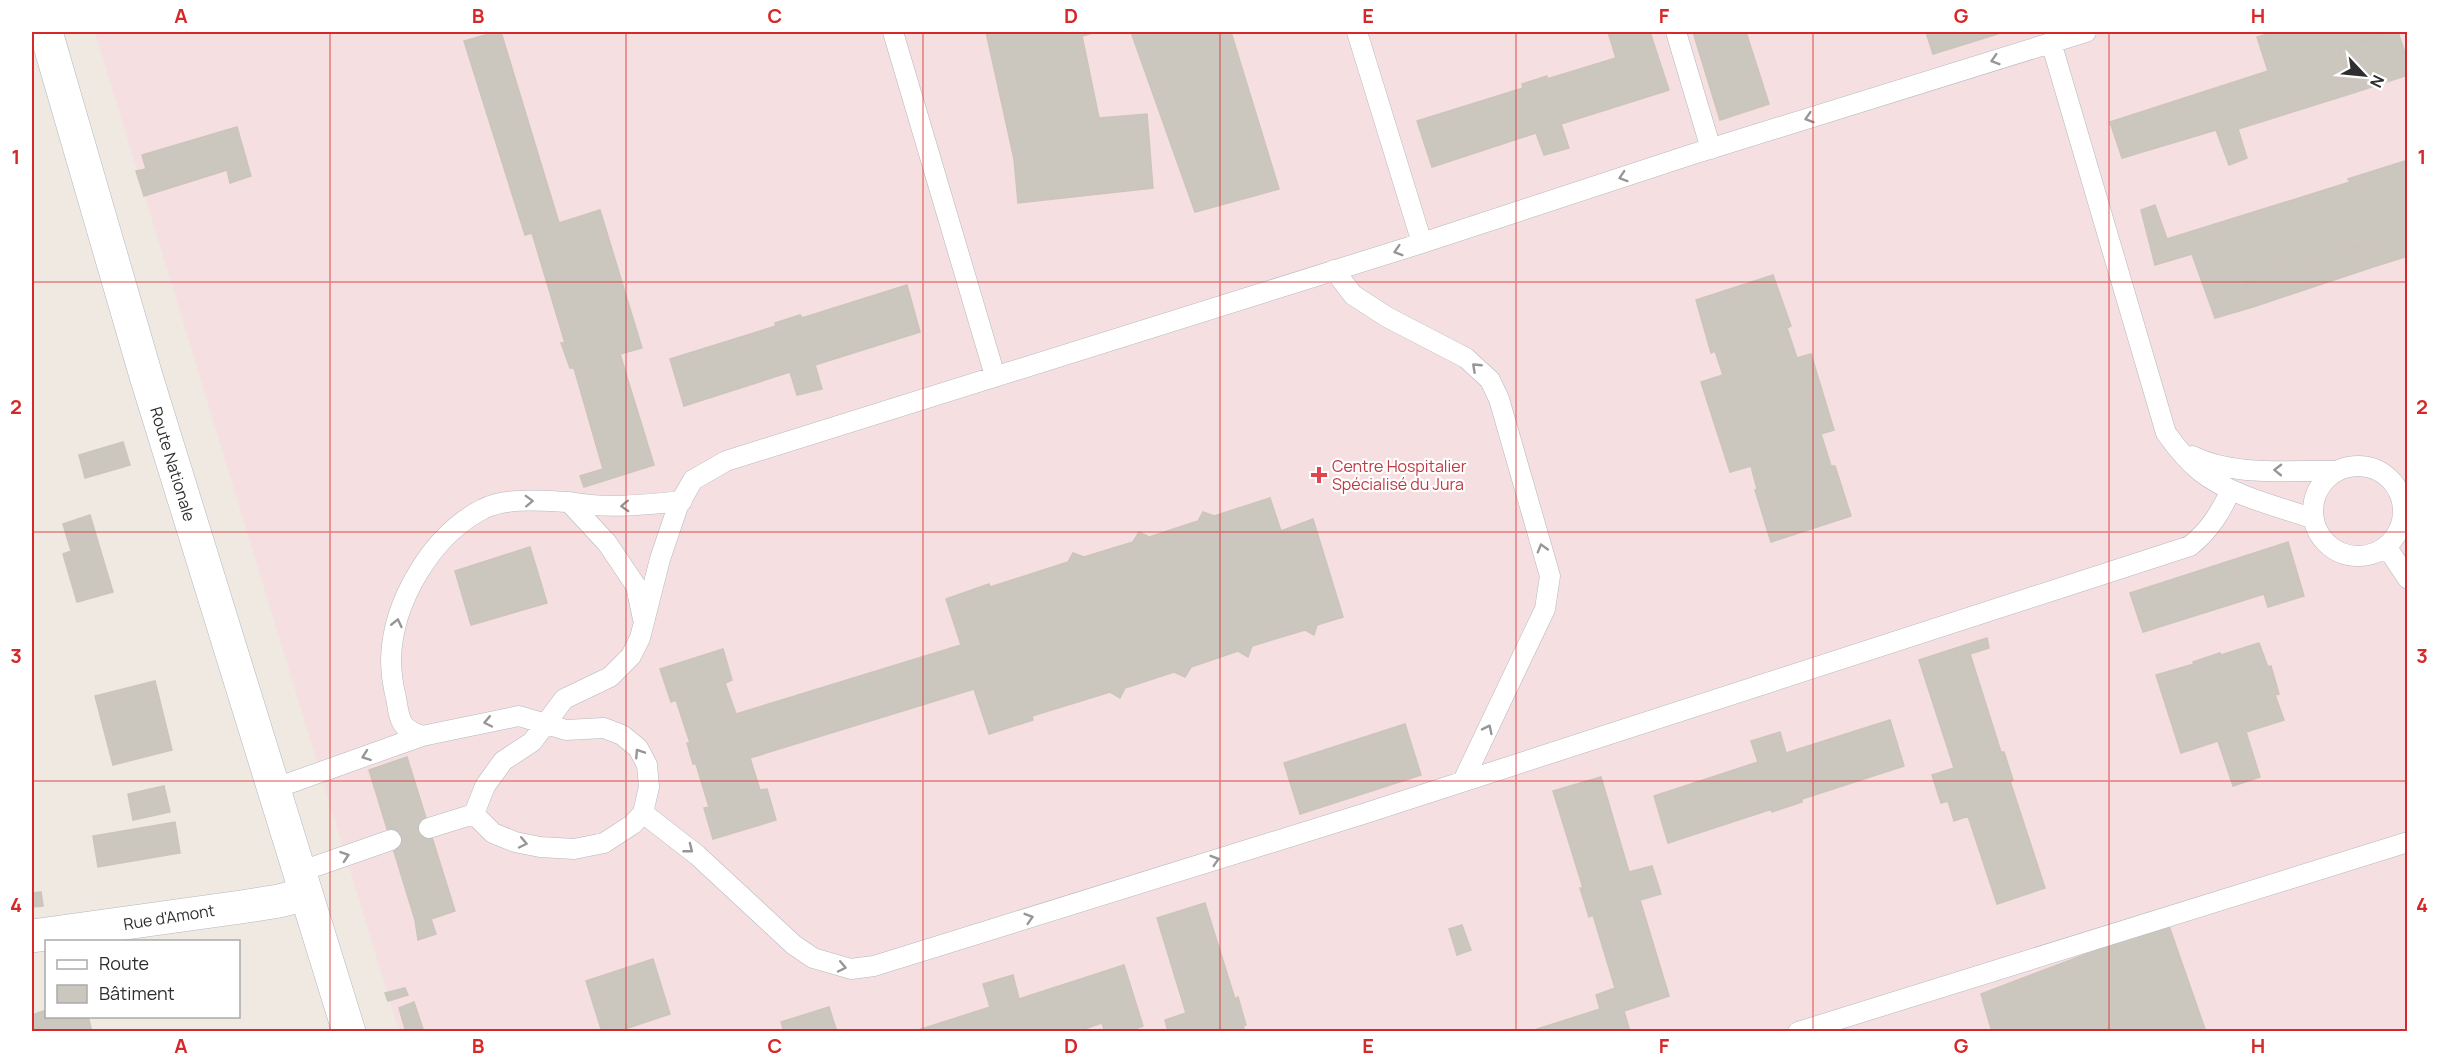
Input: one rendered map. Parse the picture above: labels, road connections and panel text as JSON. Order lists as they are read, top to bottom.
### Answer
{
  "streets": {
    "main road": ["Route Nationale", "Rue d'Amont"]
  },
  "crossings": [
    ["Route Nationale", "Rue d'Amont"]
  ],
  "places": {
    "health": ["Centre Hospitalier Spécialisé du Jura"]
  },
  "legend": ["Route", "Bâtiment"],
  "north": "bottom right",
  "grid": {
    "columns": [
      "A",
      "B",
      "C",
      "D",
      "E",
      "F",
      "G",
      "H"
    ],
    "rows": [
      "1",
      "2",
      "3",
      "4"
    ]
  }
}
